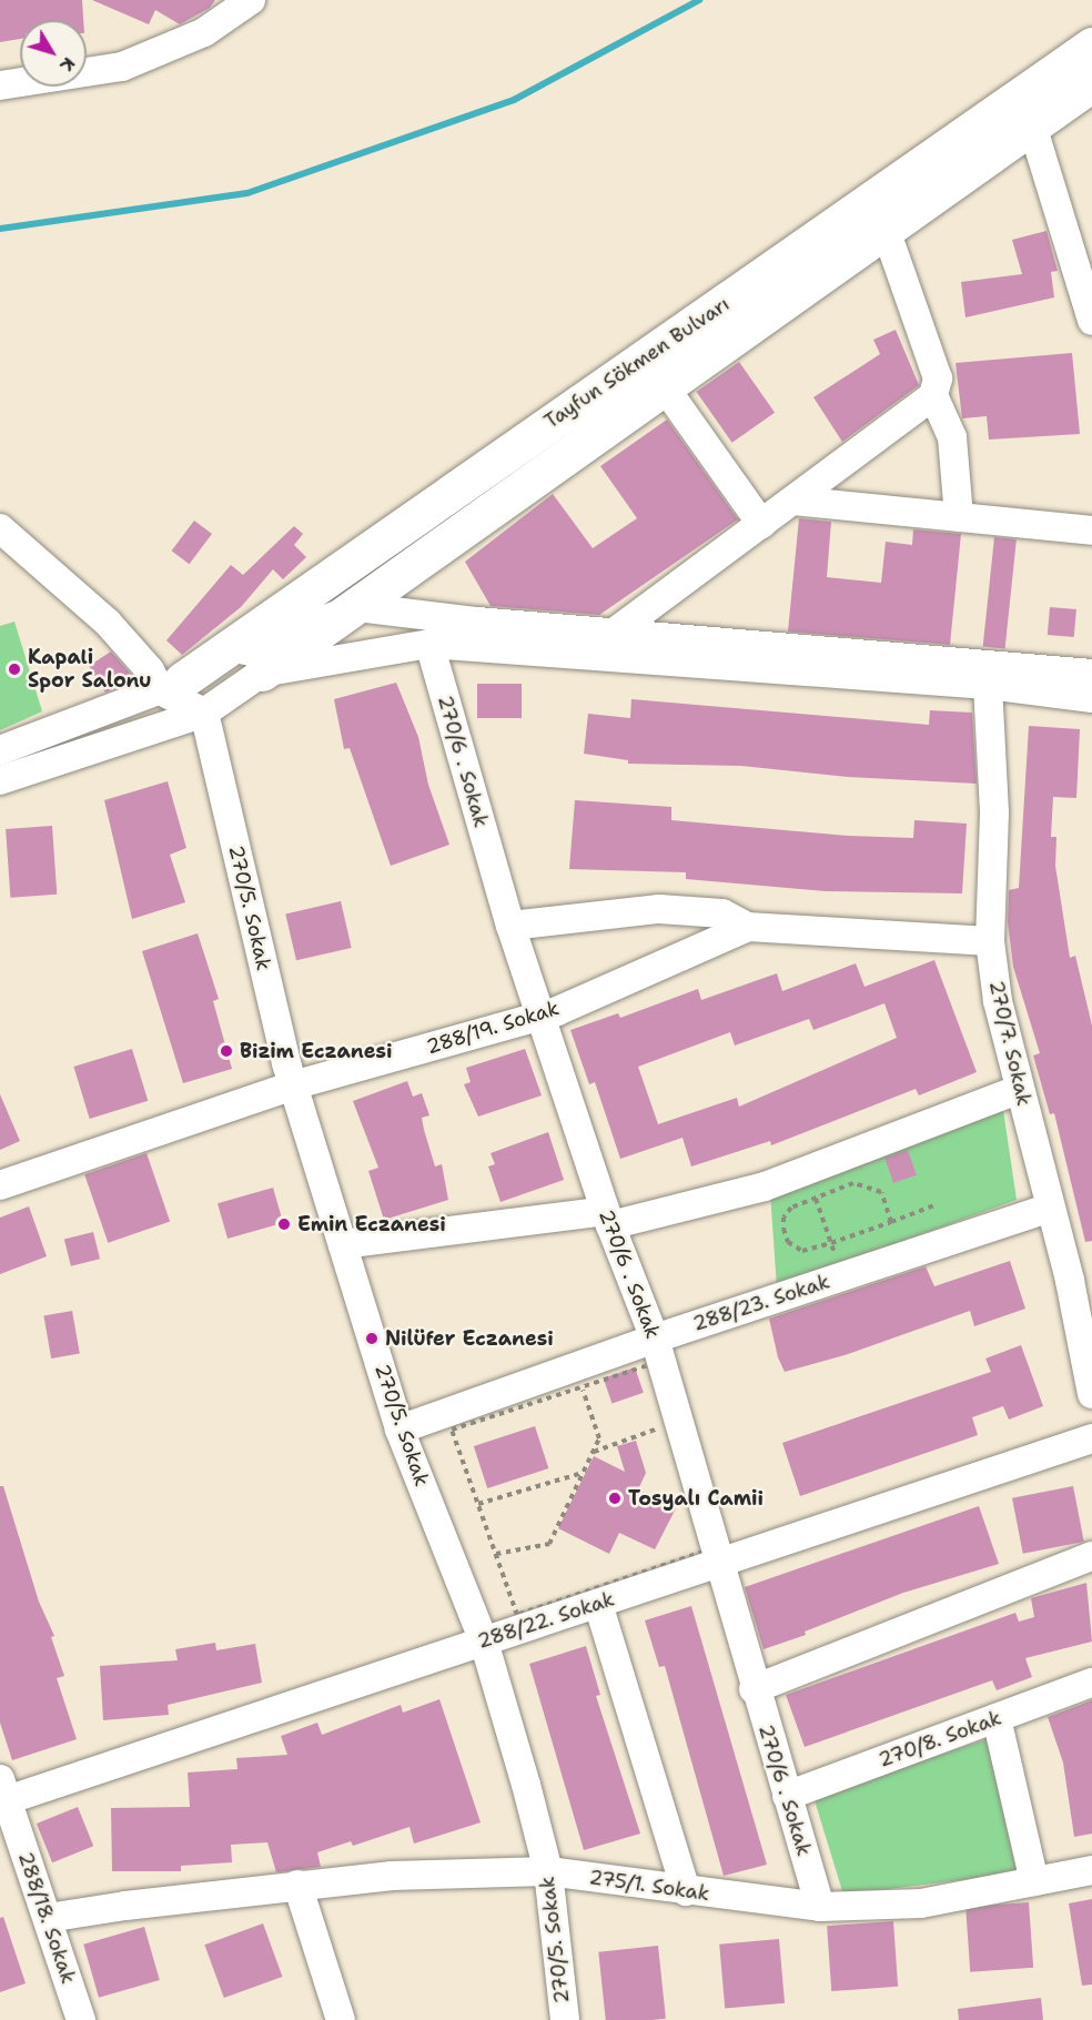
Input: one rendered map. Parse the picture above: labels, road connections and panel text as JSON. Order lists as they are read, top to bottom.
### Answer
{
  "streets": {
    "main road": ["Tayfun Sökmen Bulvarı"],
    "street": [
      "270/6 . Sokak",
      "270/5. Sokak",
      "288/19. Sokak",
      "270/7. Sokak",
      "288/23. Sokak",
      "288/22. Sokak",
      "270/8. Sokak",
      "275/1. Sokak",
      "288/18. Sokak"
    ]
  },
  "crossings": [
    ["270/6 . Sokak", "288/19. Sokak"],
    ["270/6 . Sokak", "288/23. Sokak"],
    ["270/6 . Sokak", "288/22. Sokak"],
    ["270/6 . Sokak", "270/8. Sokak"],
    ["270/6 . Sokak", "275/1. Sokak"],
    ["270/5. Sokak", "288/19. Sokak"],
    ["270/5. Sokak", "288/23. Sokak"],
    ["270/5. Sokak", "288/22. Sokak"],
    ["270/5. Sokak", "275/1. Sokak"],
    ["288/19. Sokak", "270/7. Sokak"],
    ["270/7. Sokak", "288/23. Sokak"],
    ["288/22. Sokak", "288/18. Sokak"],
    ["275/1. Sokak", "288/18. Sokak"]
  ],
  "places": [
    "Kapali Spor Salonu",
    "Bizim Eczanesi",
    "Emin Eczanesi",
    "Nilüfer Eczanesi",
    "Tosyalı Camii"
  ],
  "north": "bottom right"
}
